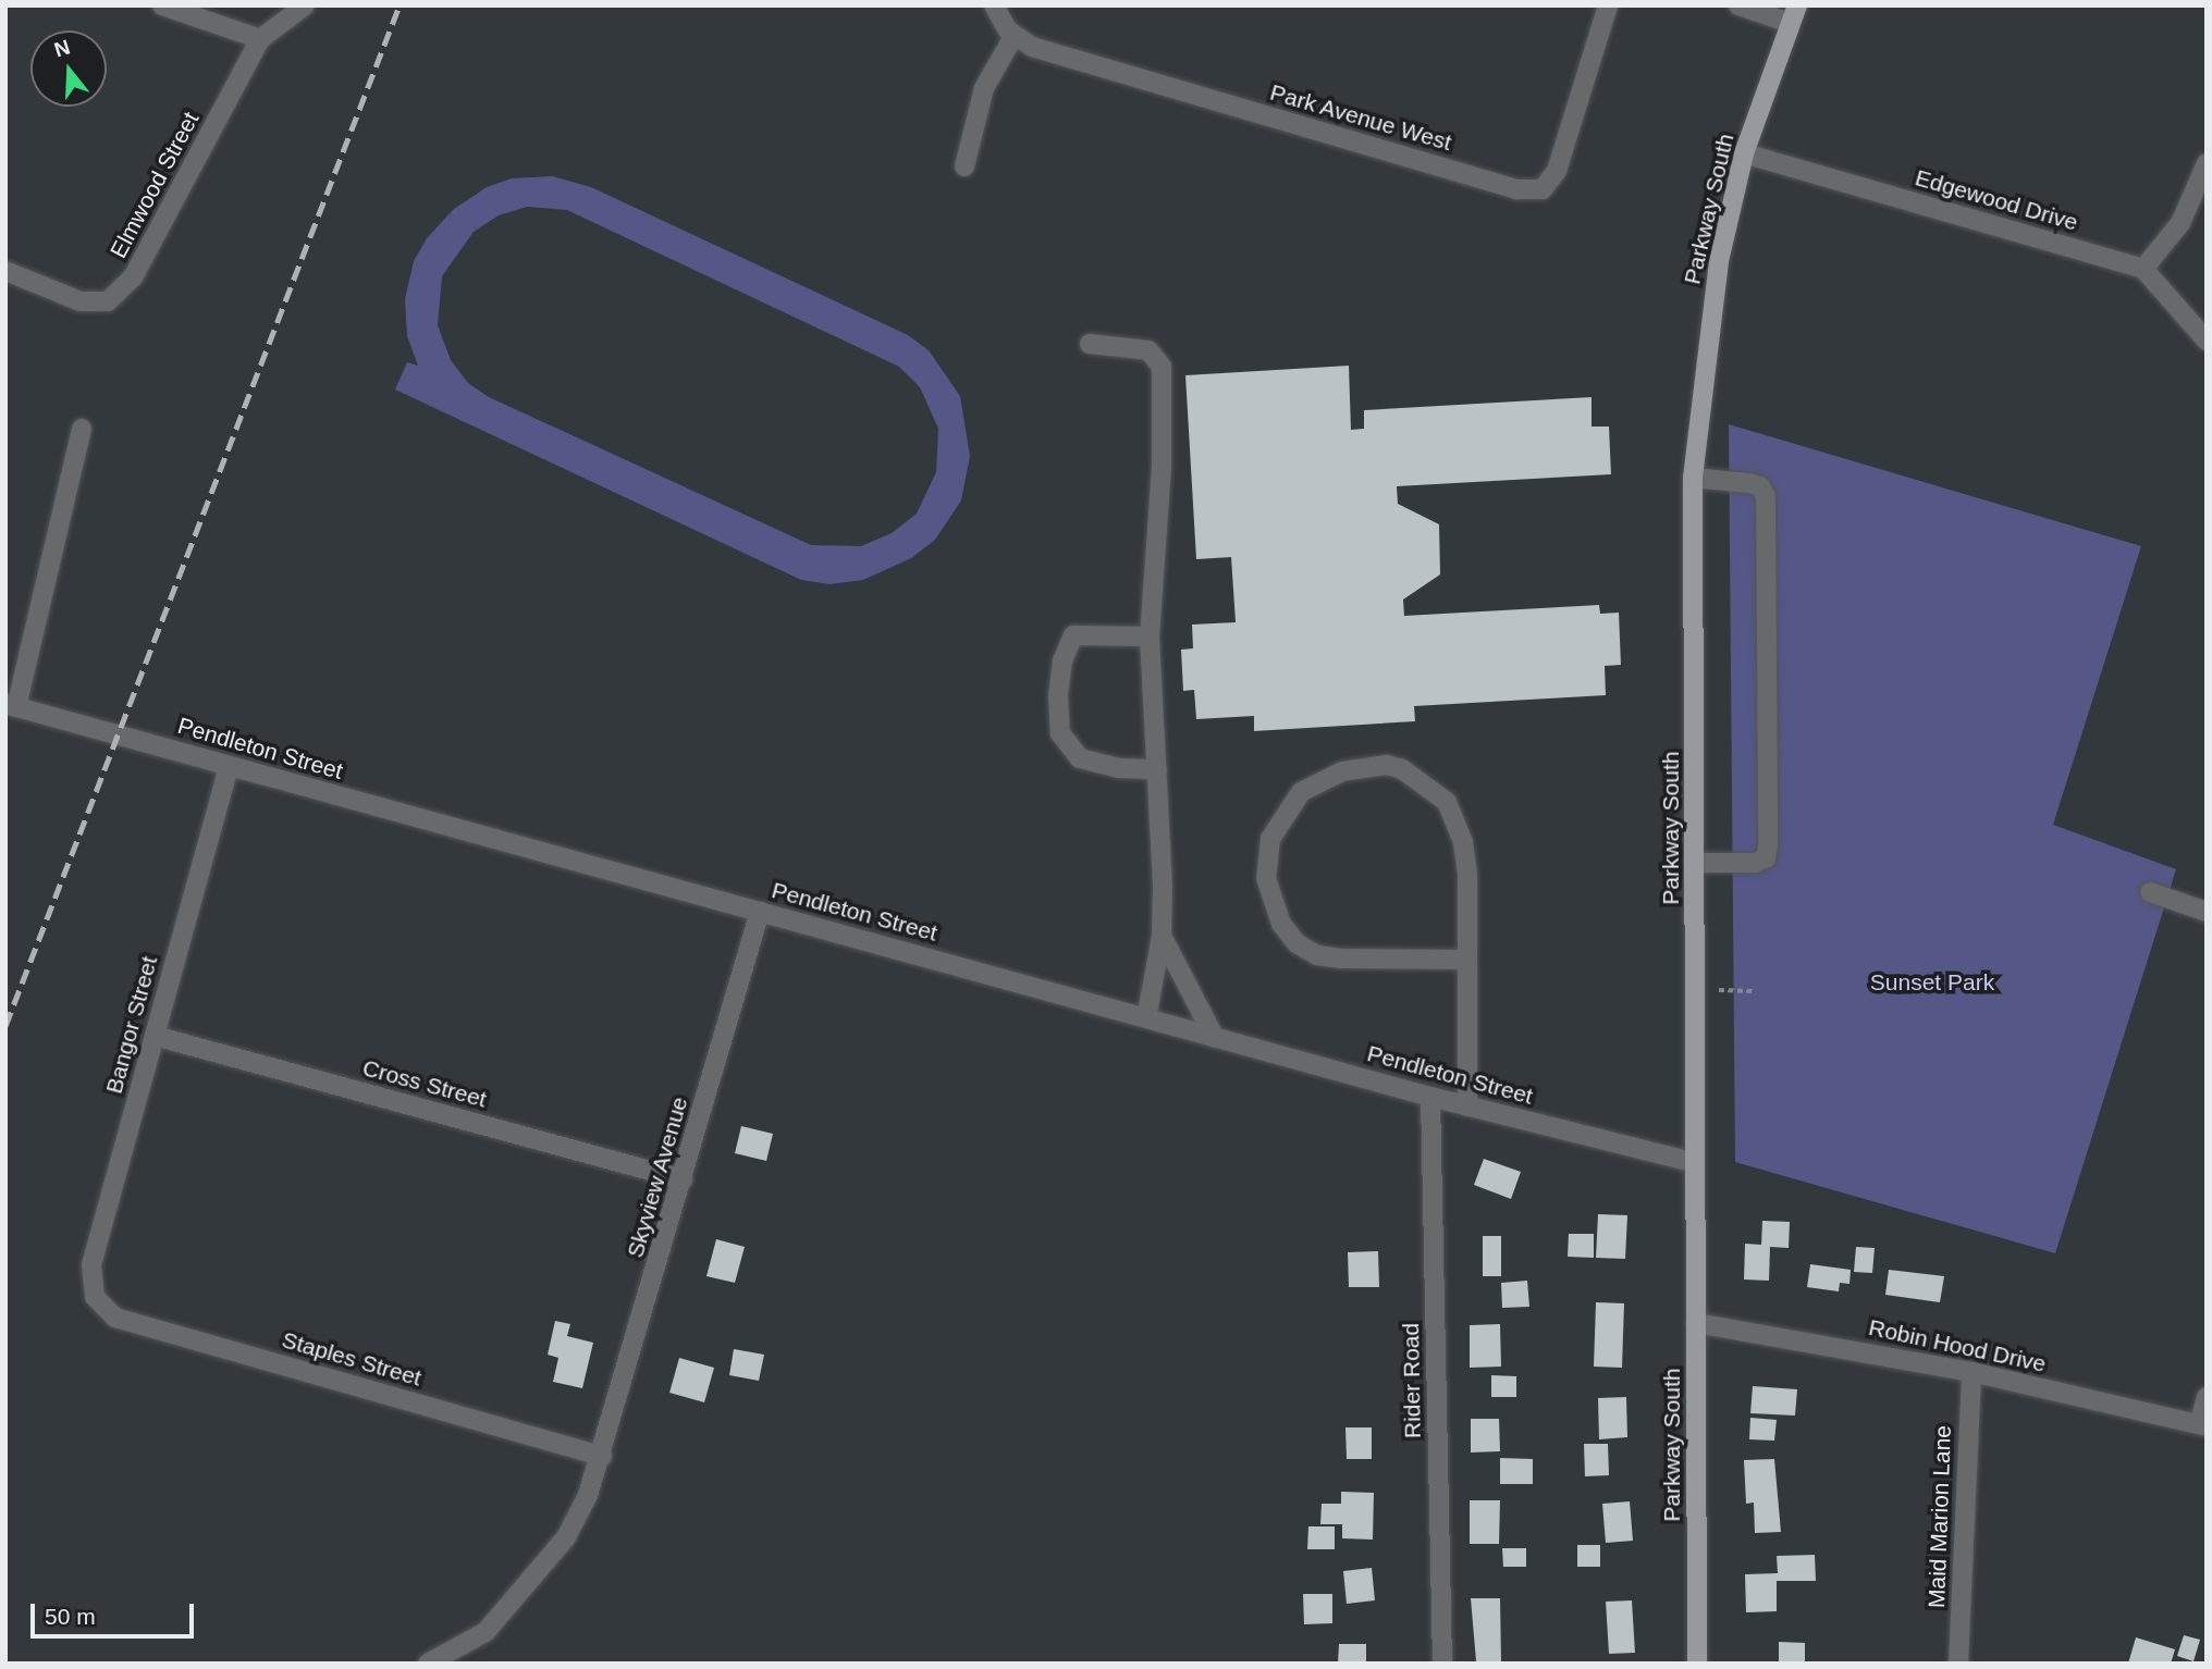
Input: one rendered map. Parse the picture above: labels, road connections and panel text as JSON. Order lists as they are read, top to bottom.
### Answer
{
  "streets": {
    "main road": ["Parkway South"],
    "street": [
      "Park Avenue West",
      "Elmwood Street",
      "Edgewood Drive",
      "Pendleton Street",
      "Bangor Street",
      "Cross Street",
      "Skyview Avenue",
      "Robin Hood Drive",
      "Staples Street",
      "Rider Road",
      "Maid Marion Lane"
    ]
  },
  "crossings": [
    ["Edgewood Drive", "Parkway South"],
    ["Parkway South", "Pendleton Street"],
    ["Parkway South", "Robin Hood Drive"],
    ["Pendleton Street", "Bangor Street"],
    ["Pendleton Street", "Skyview Avenue"],
    ["Pendleton Street", "Rider Road"],
    ["Bangor Street", "Cross Street"],
    ["Bangor Street", "Staples Street"],
    ["Cross Street", "Skyview Avenue"],
    ["Skyview Avenue", "Staples Street"],
    ["Robin Hood Drive", "Maid Marion Lane"]
  ],
  "parks": ["Sunset Park"],
  "scale_bar": "50 m",
  "north": "top"
}
